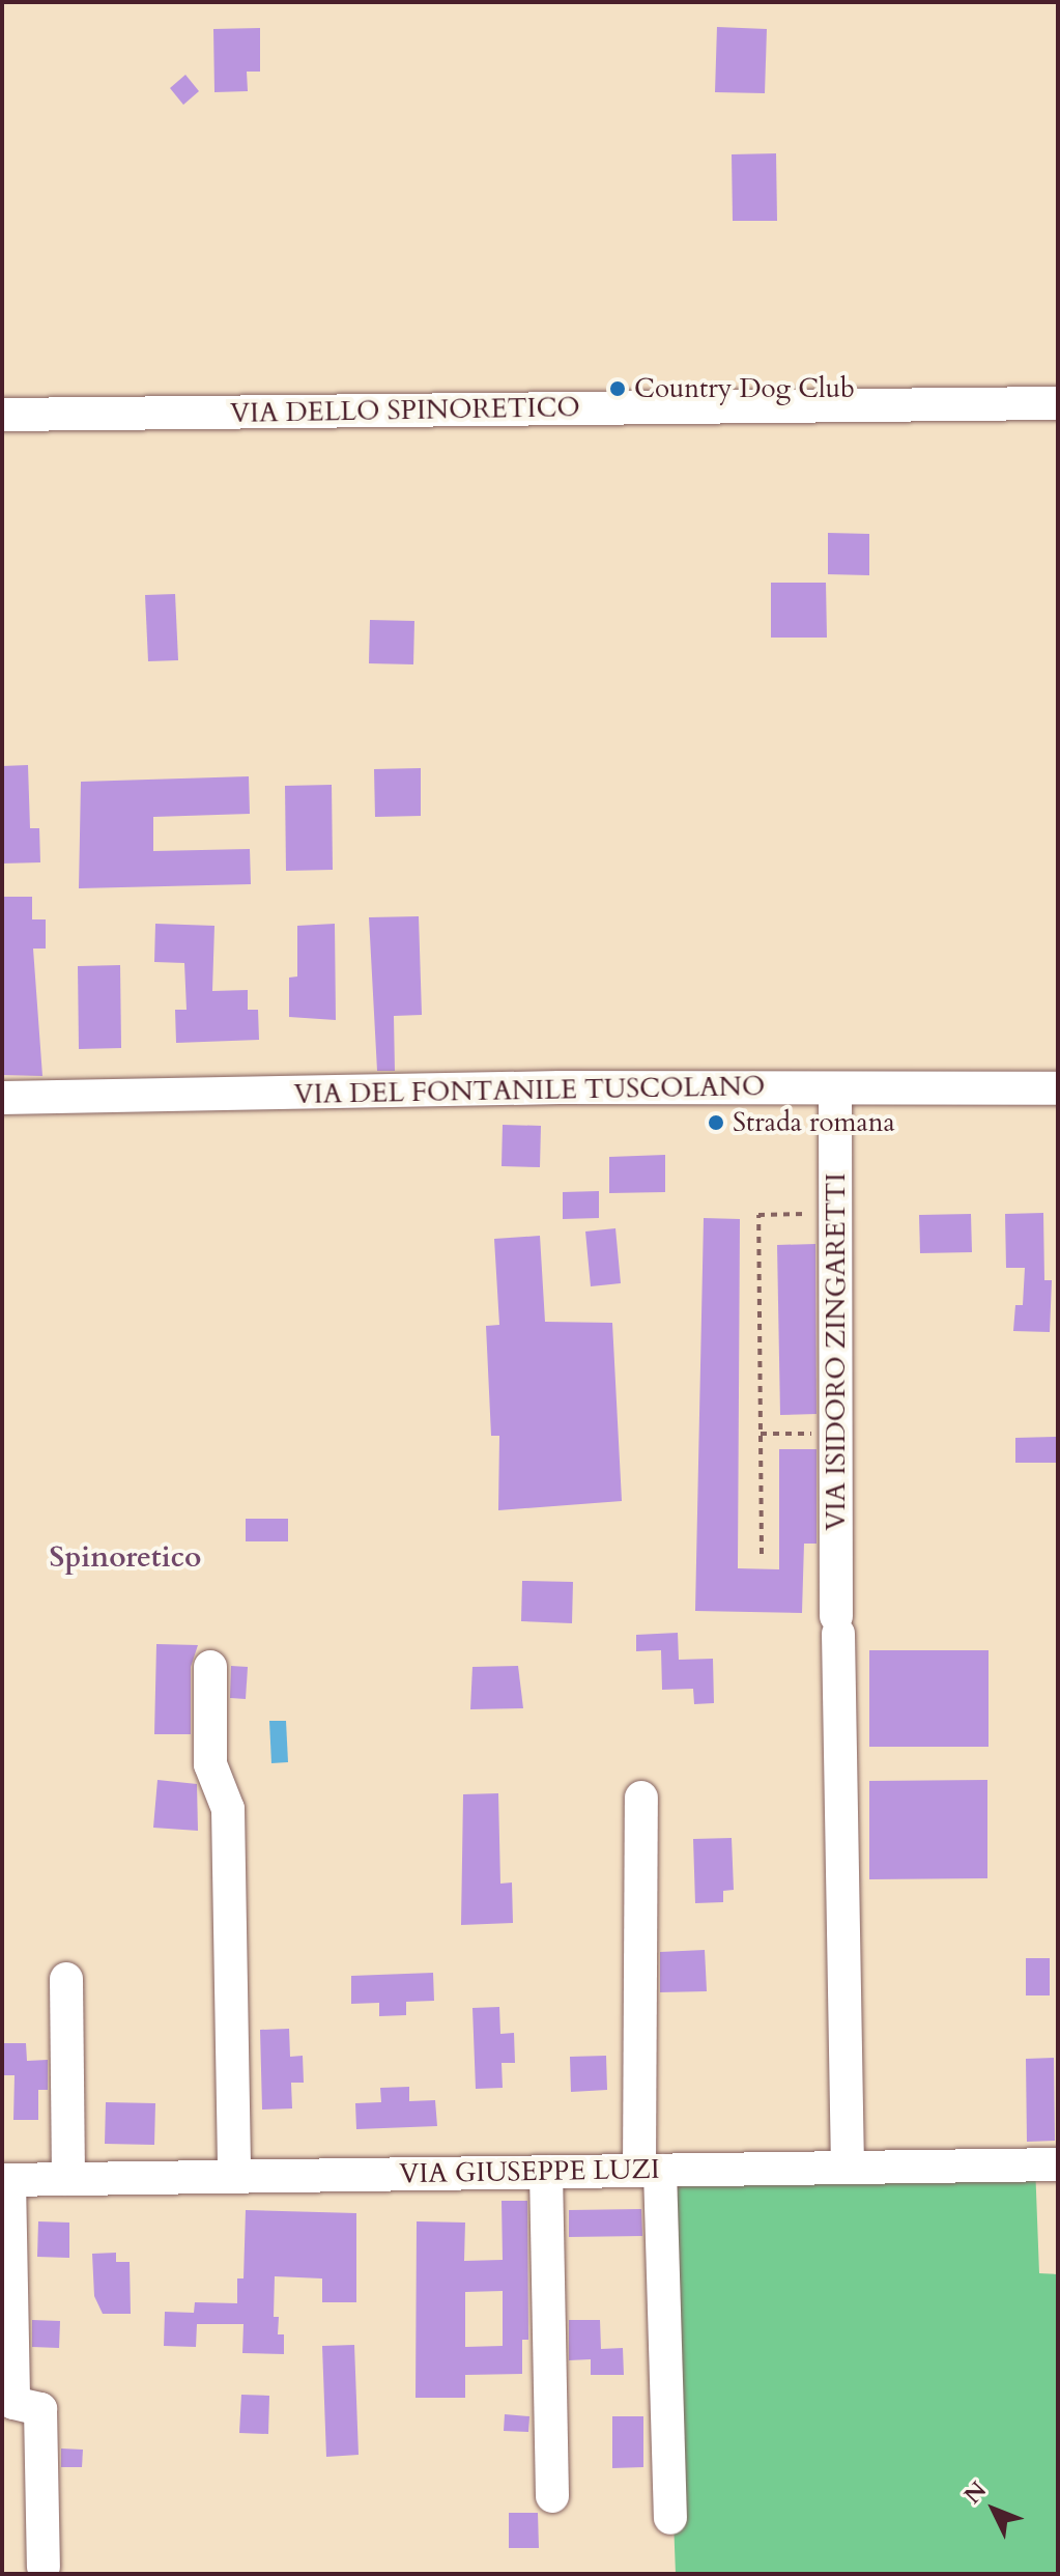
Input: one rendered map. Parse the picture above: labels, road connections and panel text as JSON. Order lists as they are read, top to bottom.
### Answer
{
  "streets": {
    "street": [
      "VIA DELLO SPINORETICO",
      "VIA DEL FONTANILE TUSCOLANO",
      "VIA ISIDORO ZINGARETTI",
      "VIA GIUSEPPE LUZI"
    ]
  },
  "crossings": [
    ["VIA DEL FONTANILE TUSCOLANO", "VIA ISIDORO ZINGARETTI"],
    ["VIA ISIDORO ZINGARETTI", "VIA GIUSEPPE LUZI"]
  ],
  "districts": ["Spinoretico"],
  "places": ["Country Dog Club", "Strada romana"],
  "north": "top left"
}
